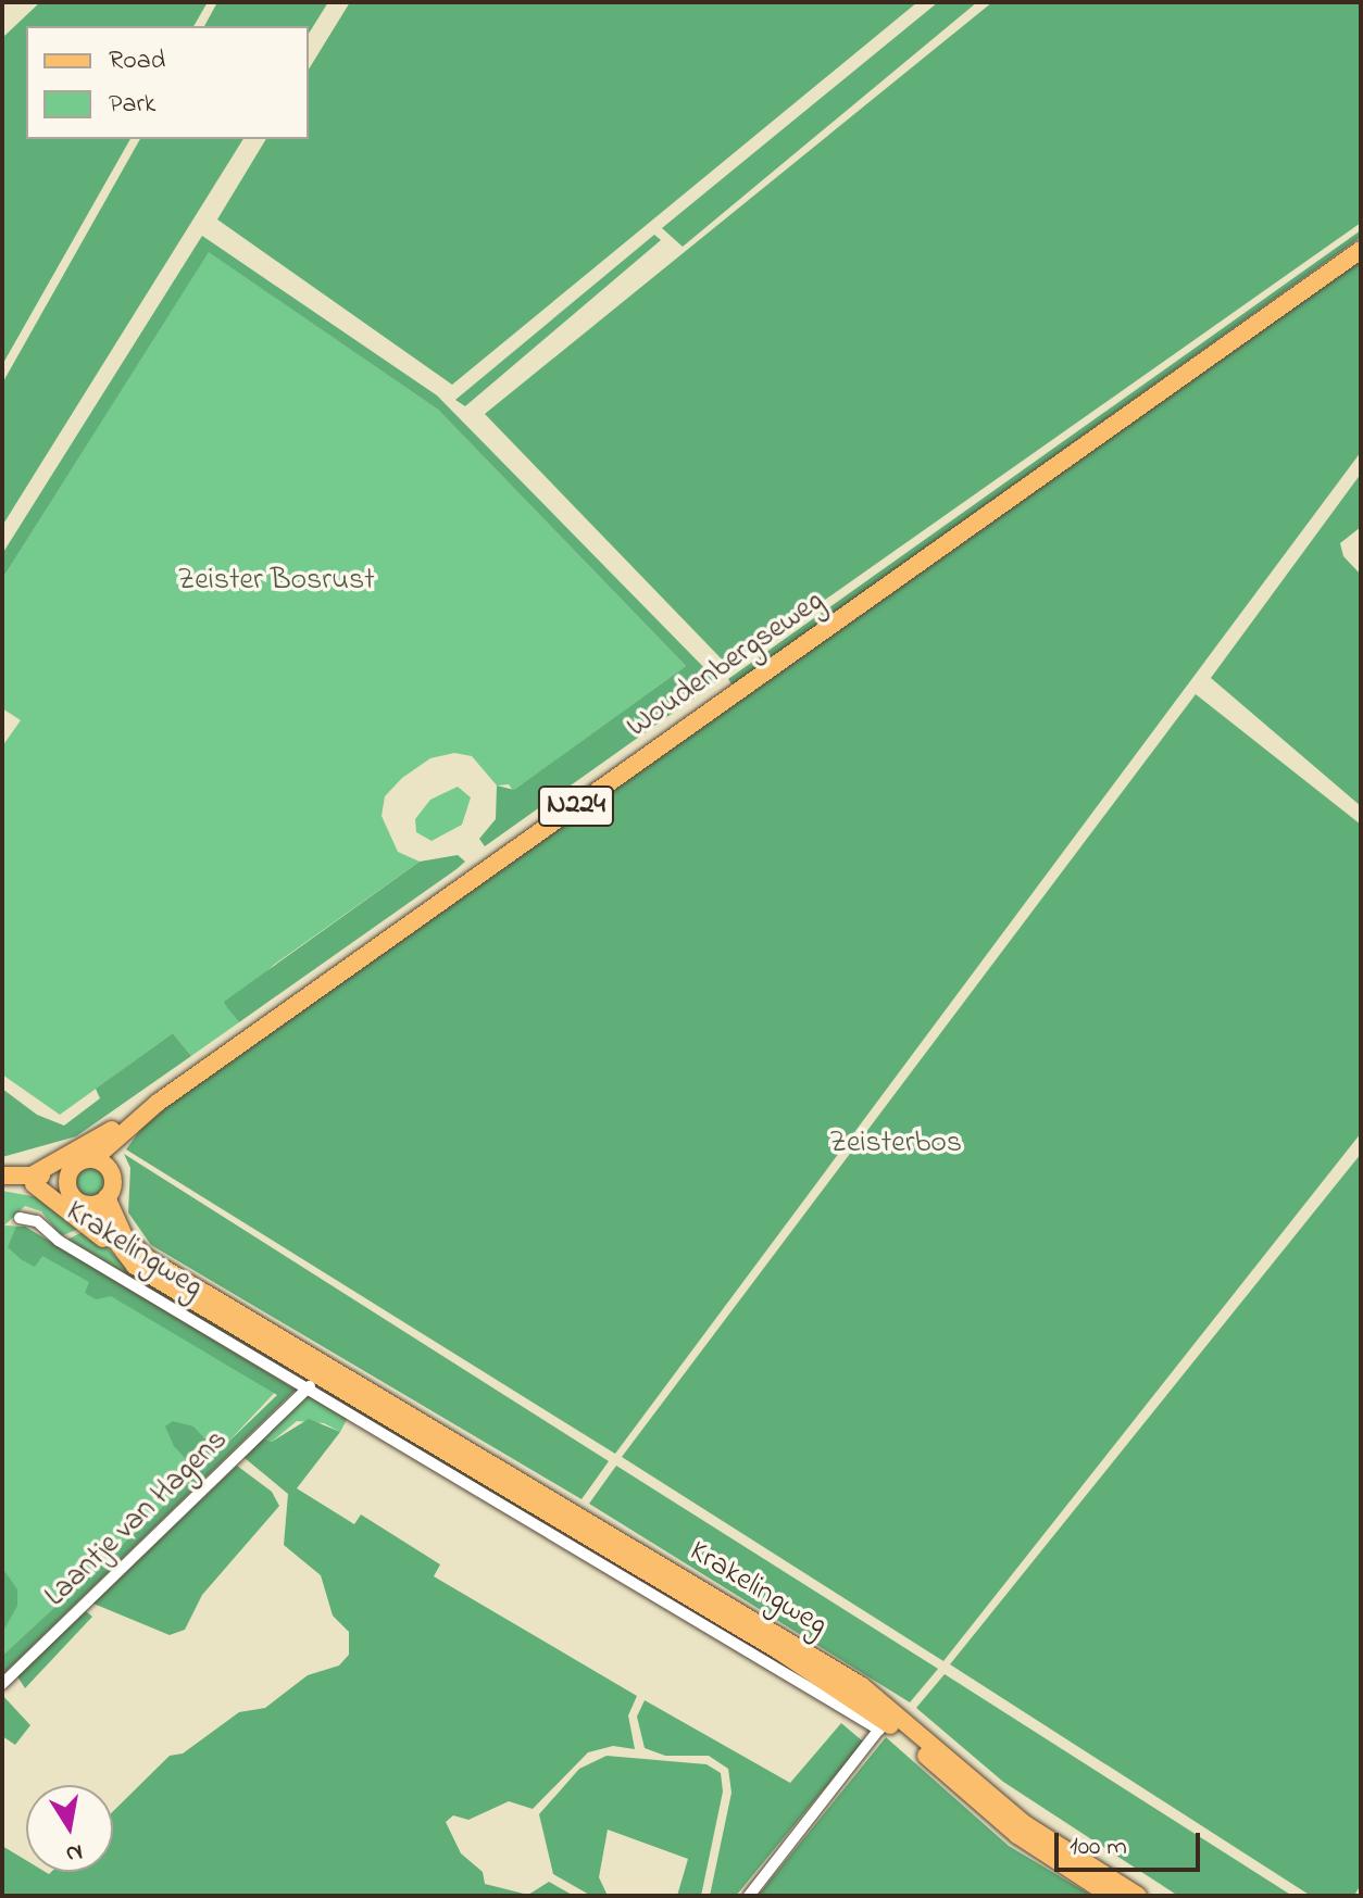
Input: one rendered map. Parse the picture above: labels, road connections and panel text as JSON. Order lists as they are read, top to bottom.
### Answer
{
  "streets": {
    "main road": ["Woudenbergseweg", "N224", "Krakelingweg"],
    "street": ["Laantje van Hagens"]
  },
  "crossings": [
    ["Woudenbergseweg", "N224"],
    ["N224", "Krakelingweg"],
    ["Krakelingweg", "Laantje van Hagens"]
  ],
  "parks": ["Zeister Bosrust", "Zeisterbos"],
  "legend": ["Road", "Park"],
  "scale_bar": "100 m",
  "north": "bottom"
}
